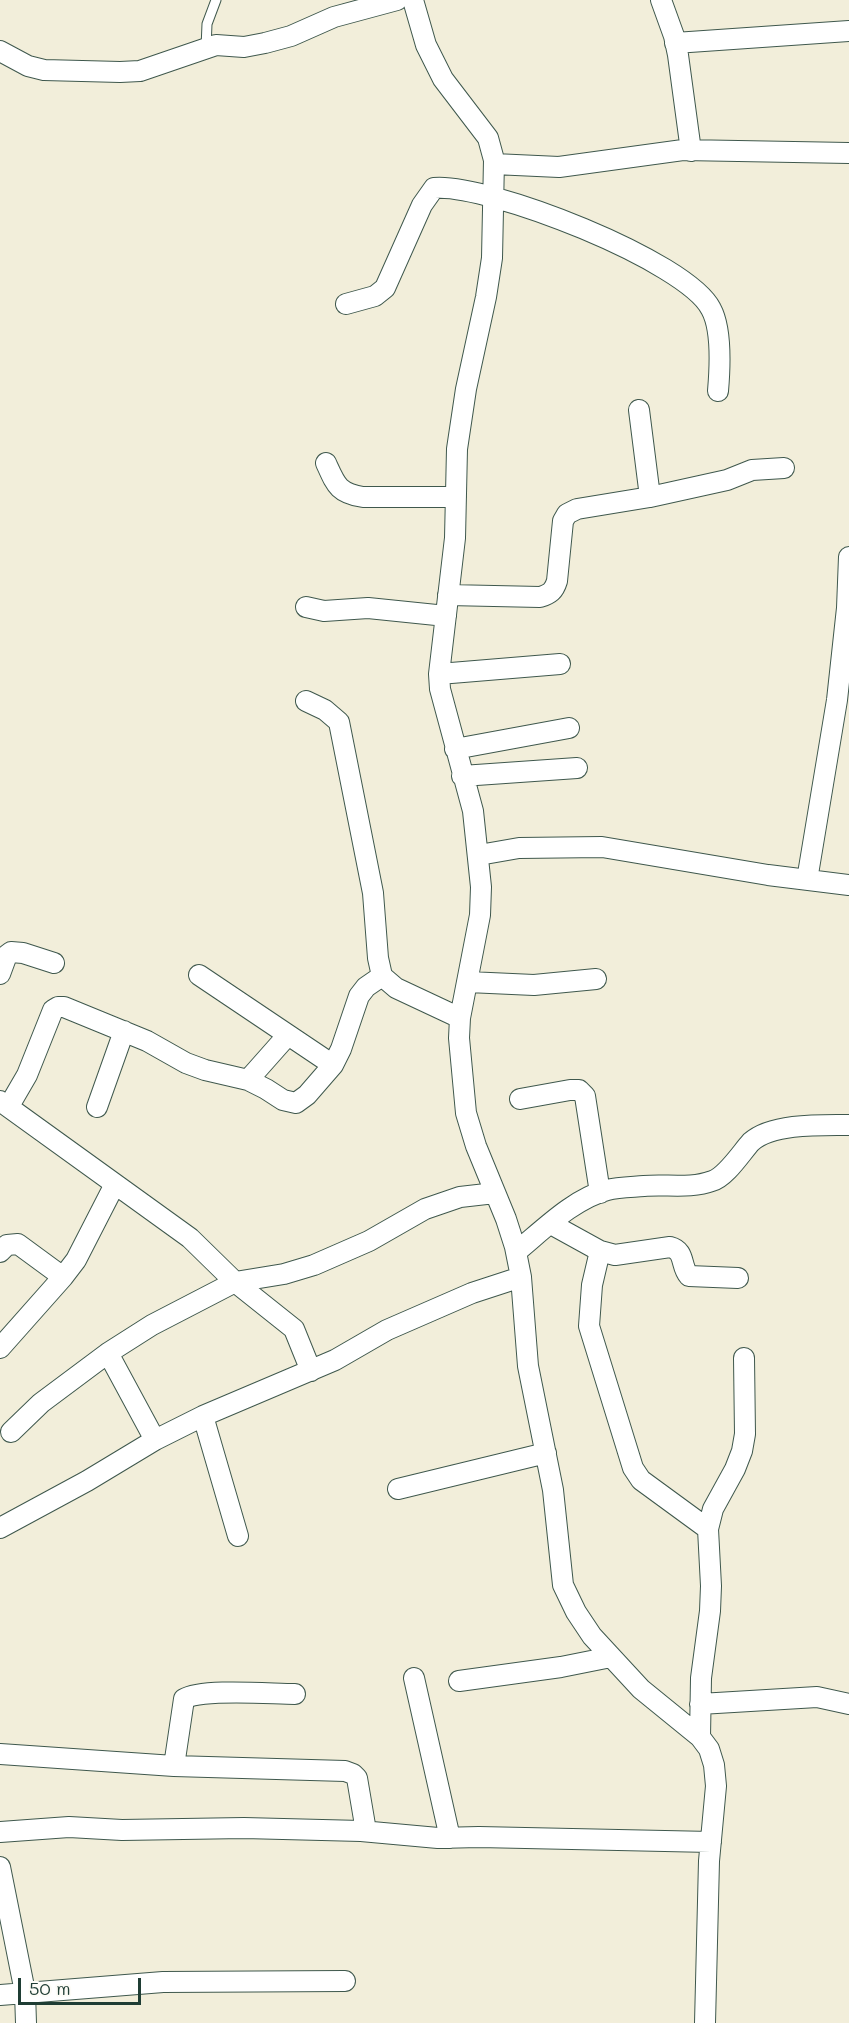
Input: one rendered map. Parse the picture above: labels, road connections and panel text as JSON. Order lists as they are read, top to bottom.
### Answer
{
  "scale_bar": "50 m"
}
